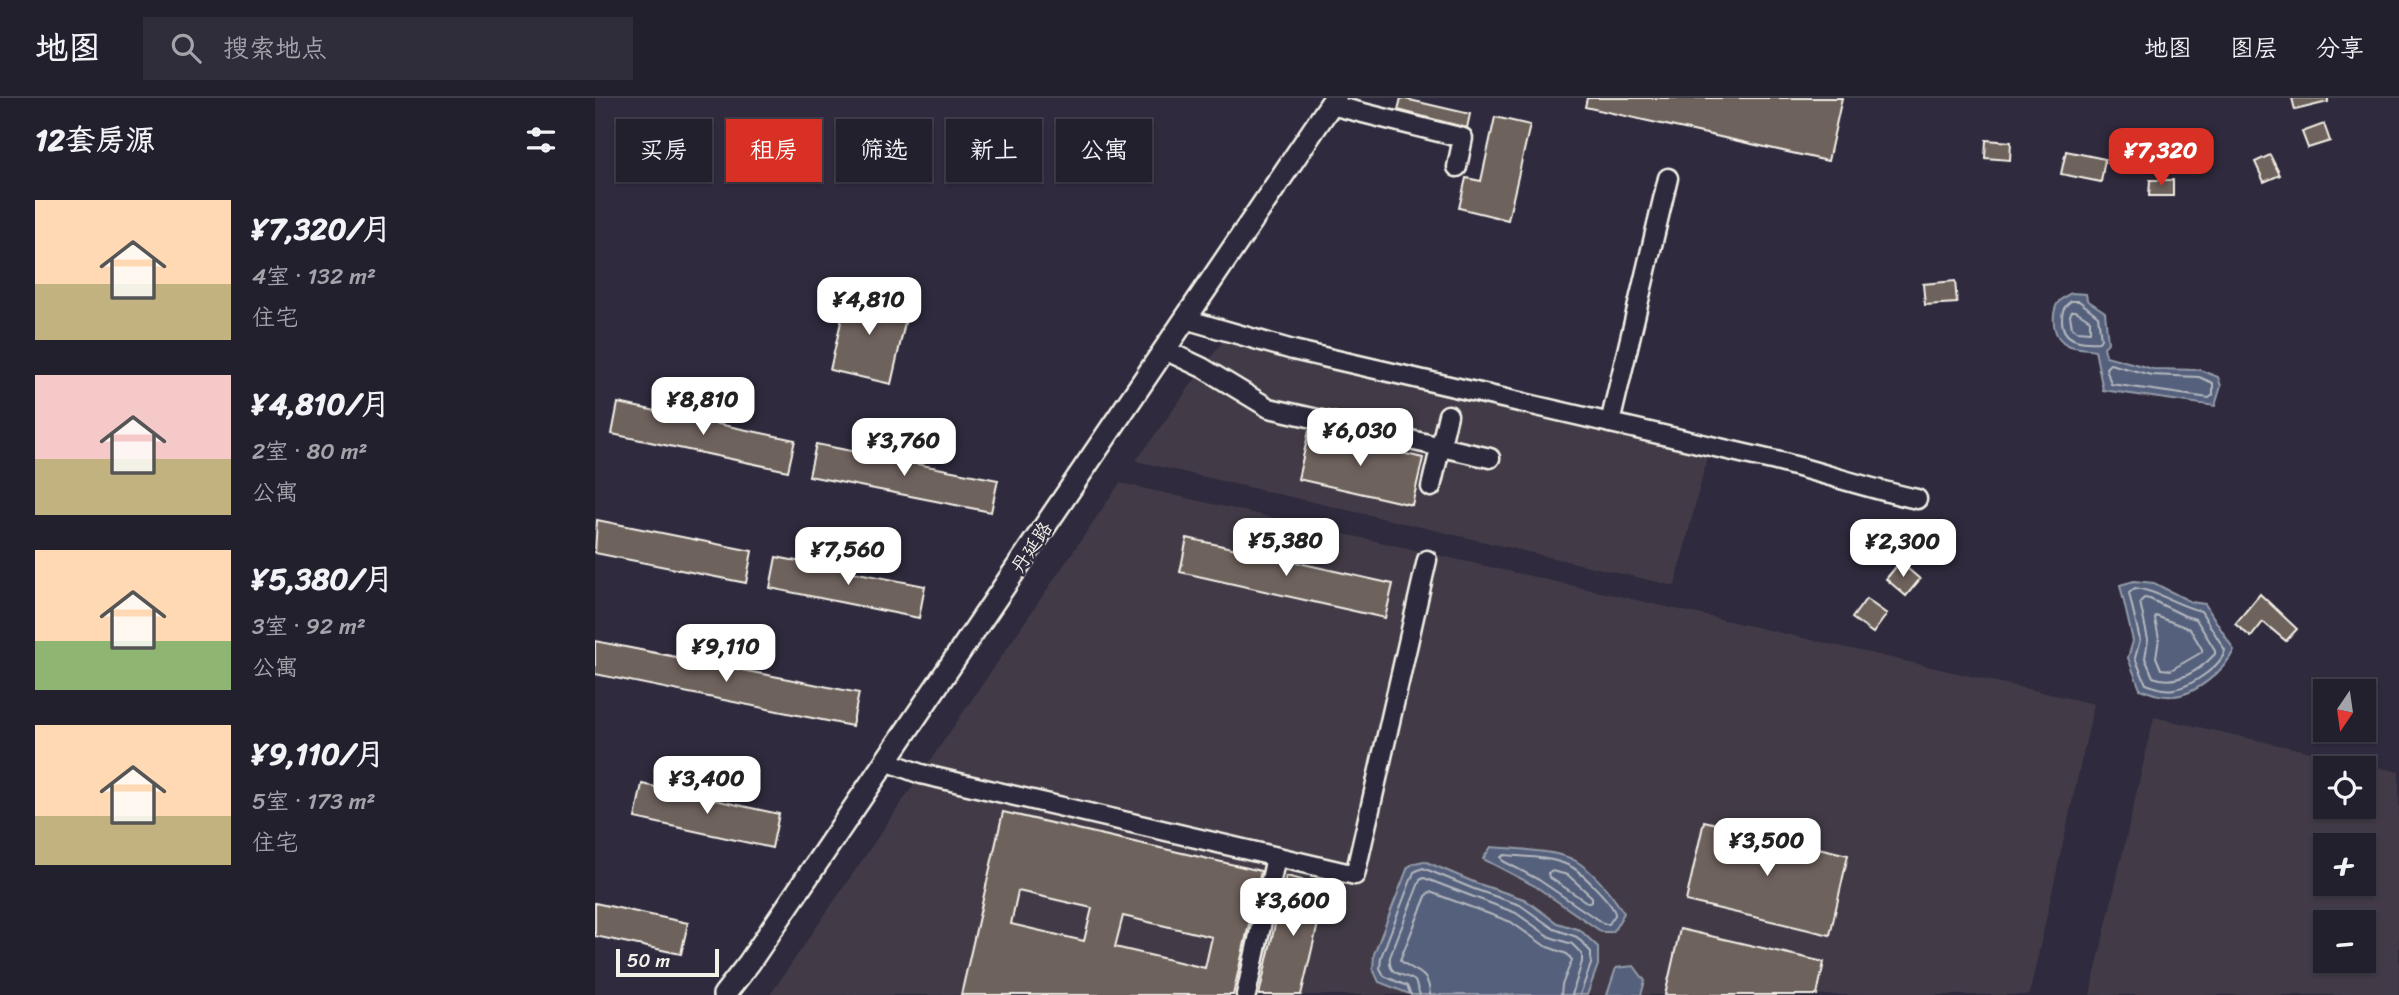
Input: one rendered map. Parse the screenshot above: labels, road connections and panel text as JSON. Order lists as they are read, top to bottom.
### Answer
{
  "streets": {
    "main road": ["丹延路"]
  },
  "scale_bar": "50 m",
  "north": "bottom",
  "page": {
    "header": "地图",
    "search": "搜索地点",
    "nav": ["地图", "图层", "分享"],
    "heading": "12套房源",
    "chip": [
      "买房",
      "租房",
      "筛选",
      "新上",
      "公寓"
    ],
    "price": [
      "¥7,320",
      "¥4,810",
      "¥8,810",
      "¥6,030",
      "¥3,760",
      "¥5,380",
      "¥2,300",
      "¥7,560",
      "¥9,110",
      "¥3,400",
      "¥3,500",
      "¥3,600"
    ],
    "list": [
      {
        "name": "¥7,320/月",
        "note": "4室 · 132 m² · 住宅"
      },
      {
        "name": "¥4,810/月",
        "note": "2室 · 80 m² · 公寓"
      },
      {
        "name": "¥5,380/月",
        "note": "3室 · 92 m² · 公寓"
      },
      {
        "name": "¥9,110/月",
        "note": "5室 · 173 m² · 住宅"
      }
    ],
    "map_buttons": ["+", "−"],
    "scale": "50 m"
  }
}
